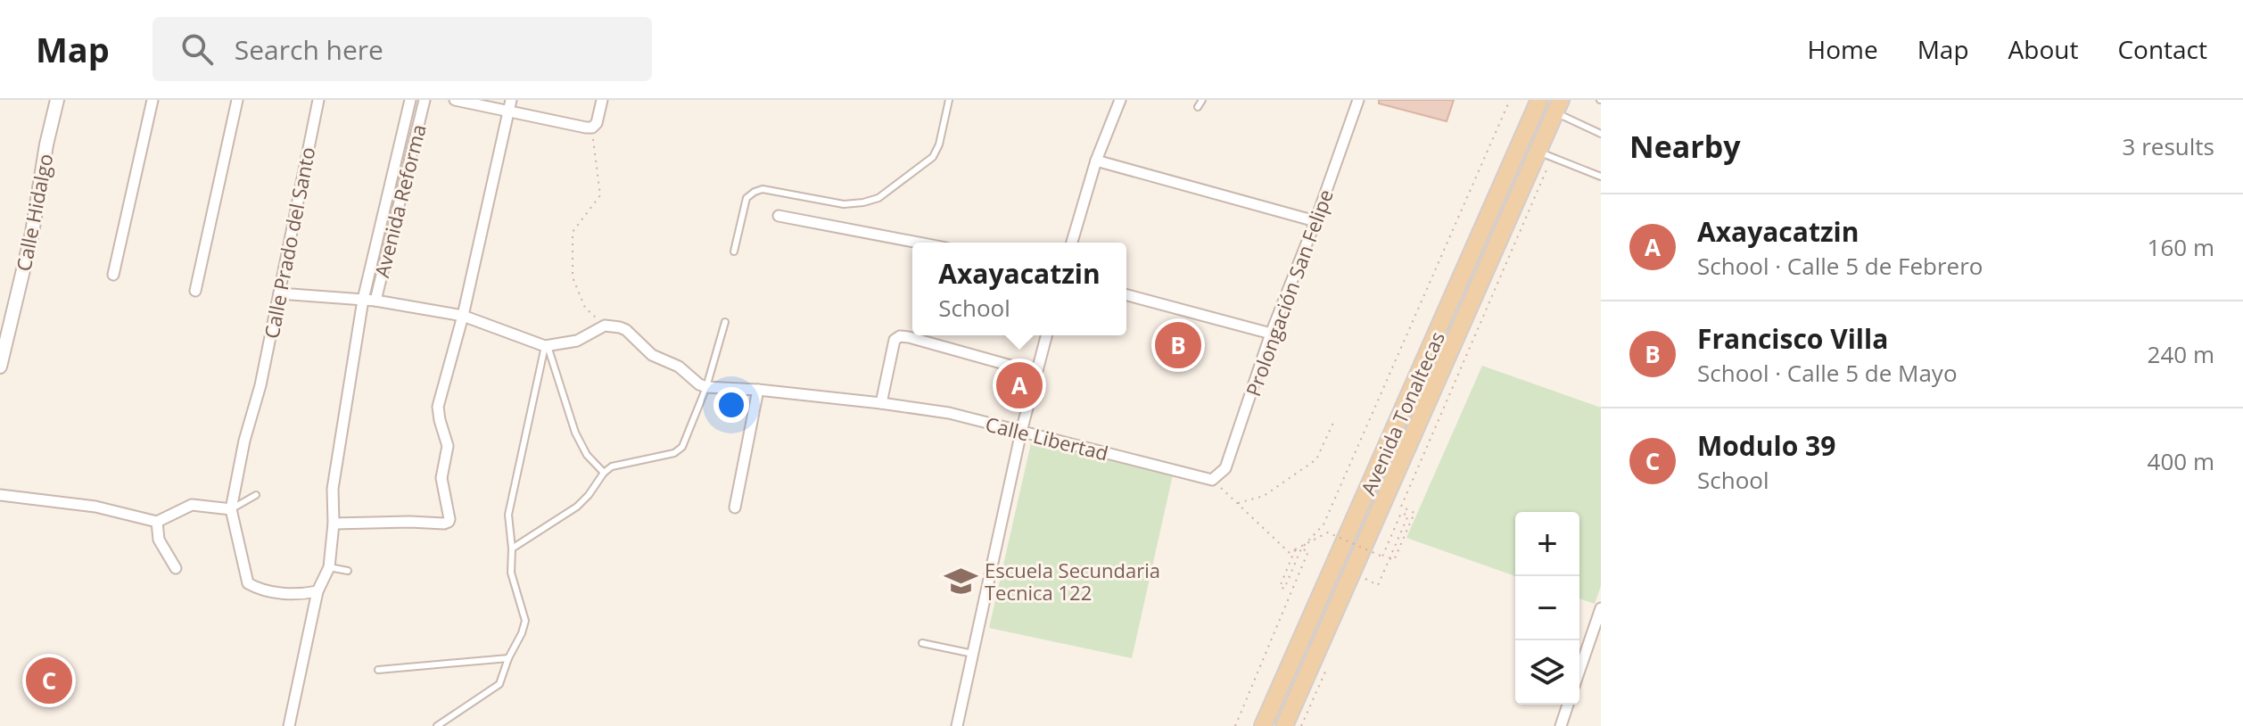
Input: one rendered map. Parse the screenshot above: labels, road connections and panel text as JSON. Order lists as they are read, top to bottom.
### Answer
{
  "streets": {
    "main road": ["Avenida Tonaltecas"],
    "street": [
      "Avenida Reforma",
      "Calle Hidalgo",
      "Calle Prado del Santo",
      "Prolongación San Felipe",
      "Calle Libertad"
    ]
  },
  "crossings": [
    ["Prolongación San Felipe", "Calle Libertad"]
  ],
  "places": {
    "school or university": ["Escuela Secundaria Tecnica 122"]
  },
  "page": {
    "header": "Map",
    "search": "Search here",
    "nav": [
      "Home",
      "Map",
      "About",
      "Contact"
    ],
    "heading": ["Nearby", "3 results"],
    "list": [
      {
        "mark": "A",
        "name": "Axayacatzin",
        "note": "School · Calle 5 de Febrero",
        "value": "160 m"
      },
      {
        "mark": "B",
        "name": "Francisco Villa",
        "note": "School · Calle 5 de Mayo",
        "value": "240 m"
      },
      {
        "mark": "C",
        "name": "Modulo 39",
        "note": "School",
        "value": "400 m"
      }
    ],
    "popup": ["Axayacatzin", "School"],
    "pins": ["B", "A", "C"],
    "map_buttons": ["+", "−"]
  }
}
